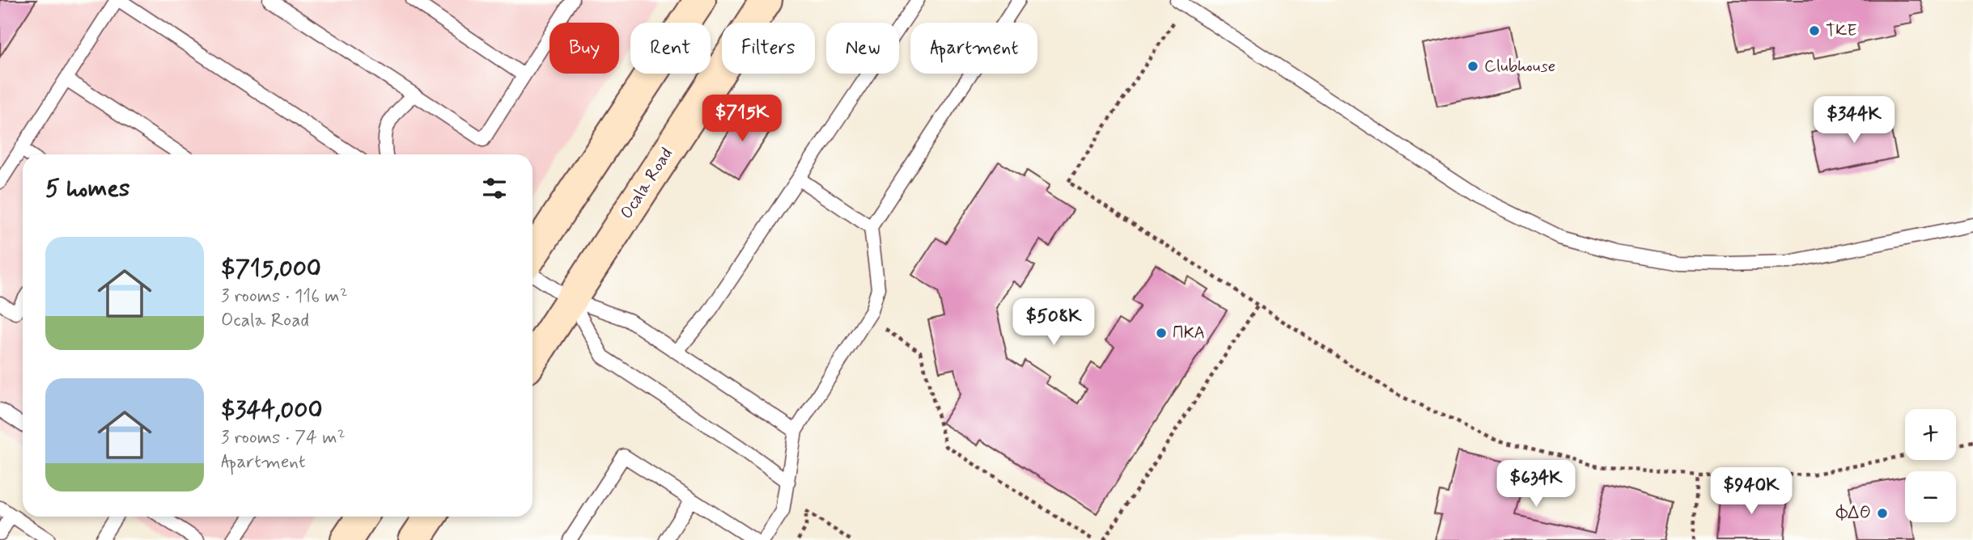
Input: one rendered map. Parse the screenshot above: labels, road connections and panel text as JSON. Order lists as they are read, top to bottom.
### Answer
{
  "streets": {
    "main road": ["Ocala Road"]
  },
  "places": [
    "TKE",
    "Clubhouse",
    "ΠΚΑ",
    "ΦΔΘ"
  ],
  "page": {
    "chip": [
      "Buy",
      "Rent",
      "Filters",
      "New",
      "Apartment"
    ],
    "price": [
      "$715K",
      "$344K",
      "$508K",
      "$634K",
      "$940K"
    ],
    "heading": "5 homes",
    "list": [
      {
        "name": "$715,000",
        "note": "3 rooms · 116 m² · Ocala Road"
      },
      {
        "name": "$344,000",
        "note": "3 rooms · 74 m² · Apartment"
      }
    ],
    "map_buttons": ["+", "−"]
  }
}
